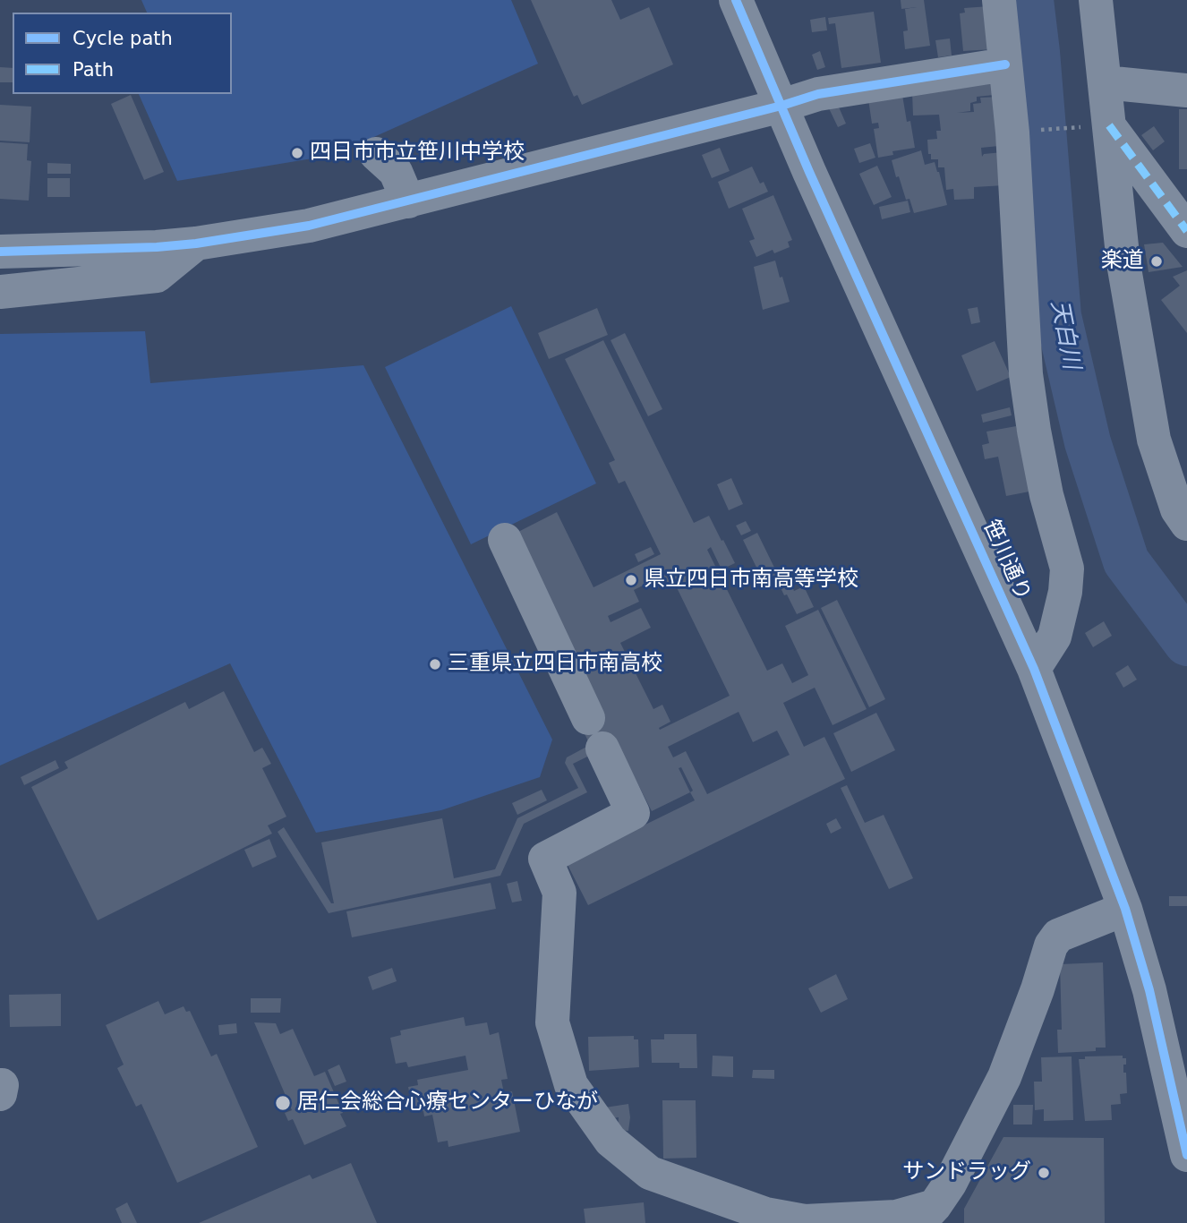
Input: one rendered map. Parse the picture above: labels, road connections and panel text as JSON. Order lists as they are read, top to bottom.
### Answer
{
  "streets": {
    "street": ["笹川通り"]
  },
  "water": ["天白川"],
  "places": [
    "四日市市立笹川中学校",
    "楽道",
    "県立四日市南高等学校",
    "三重県立四日市南高校",
    "居仁会総合心療センターひなが",
    "サンドラッグ"
  ],
  "legend": ["Cycle path", "Path"]
}
